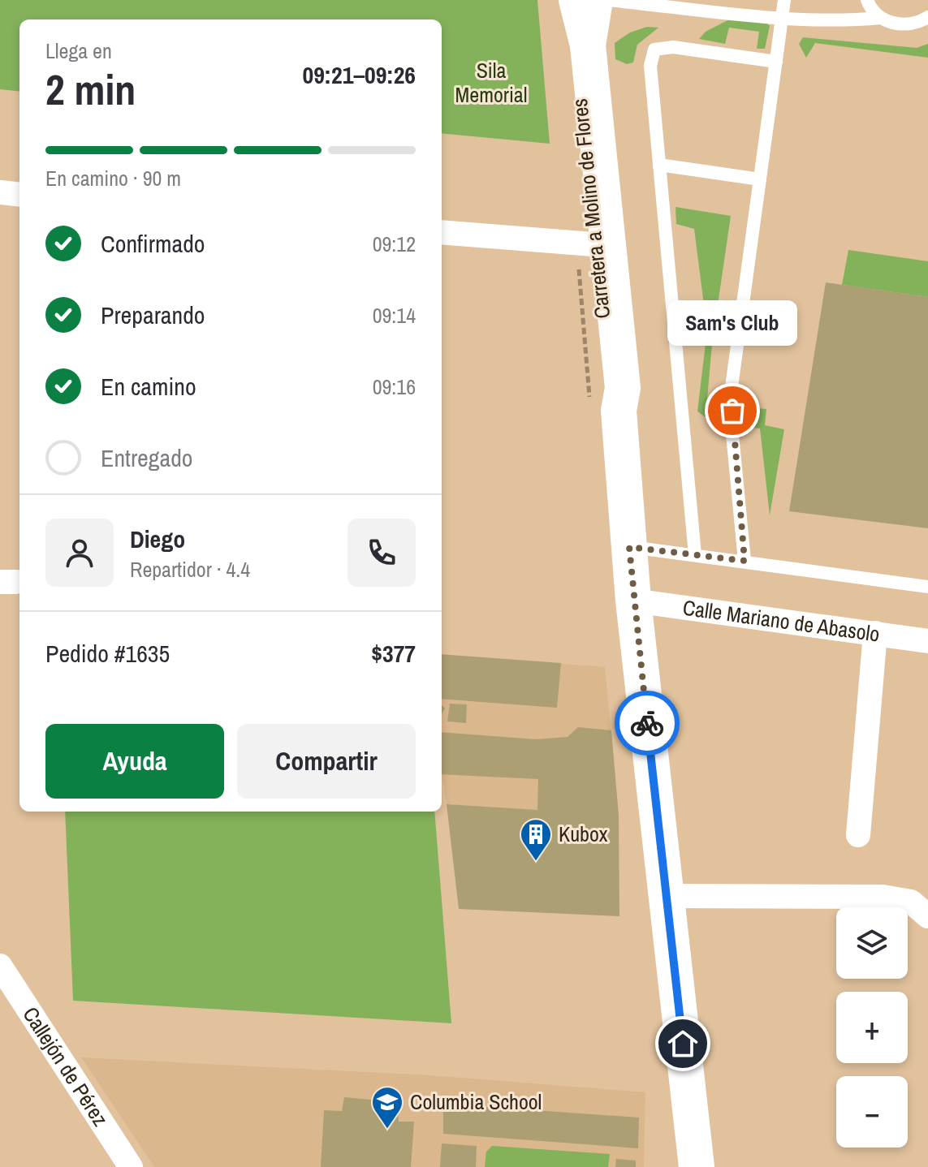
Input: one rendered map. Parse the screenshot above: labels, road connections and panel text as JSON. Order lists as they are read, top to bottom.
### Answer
{
  "streets": {
    "main road": ["Carretera a Molino de Flores"],
    "street": ["Calle Mariano de Abasolo", "Callejón de Pérez"]
  },
  "crossings": [
    ["Carretera a Molino de Flores", "Calle Mariano de Abasolo"]
  ],
  "parks": ["Sila Memorial"],
  "places": {
    "other": ["Sam's Club"],
    "building": ["Kubox"],
    "school or university": ["Columbia School"]
  },
  "page": {
    "heading": ["2 min", "Llega en", "09:21–09:26"],
    "panel": [
      "Diego",
      "Repartidor · 4.4",
      "Pedido #1635",
      "$377"
    ],
    "bar": "En camino · 90 m",
    "list": [
      ["Confirmado", "09:12"],
      ["Preparando", "09:14"],
      ["En camino", "09:16"],
      "Entregado"
    ],
    "bubble": "Sam's Club",
    "buttons": ["Ayuda", "Compartir"],
    "map_buttons": ["+", "−"]
  }
}
